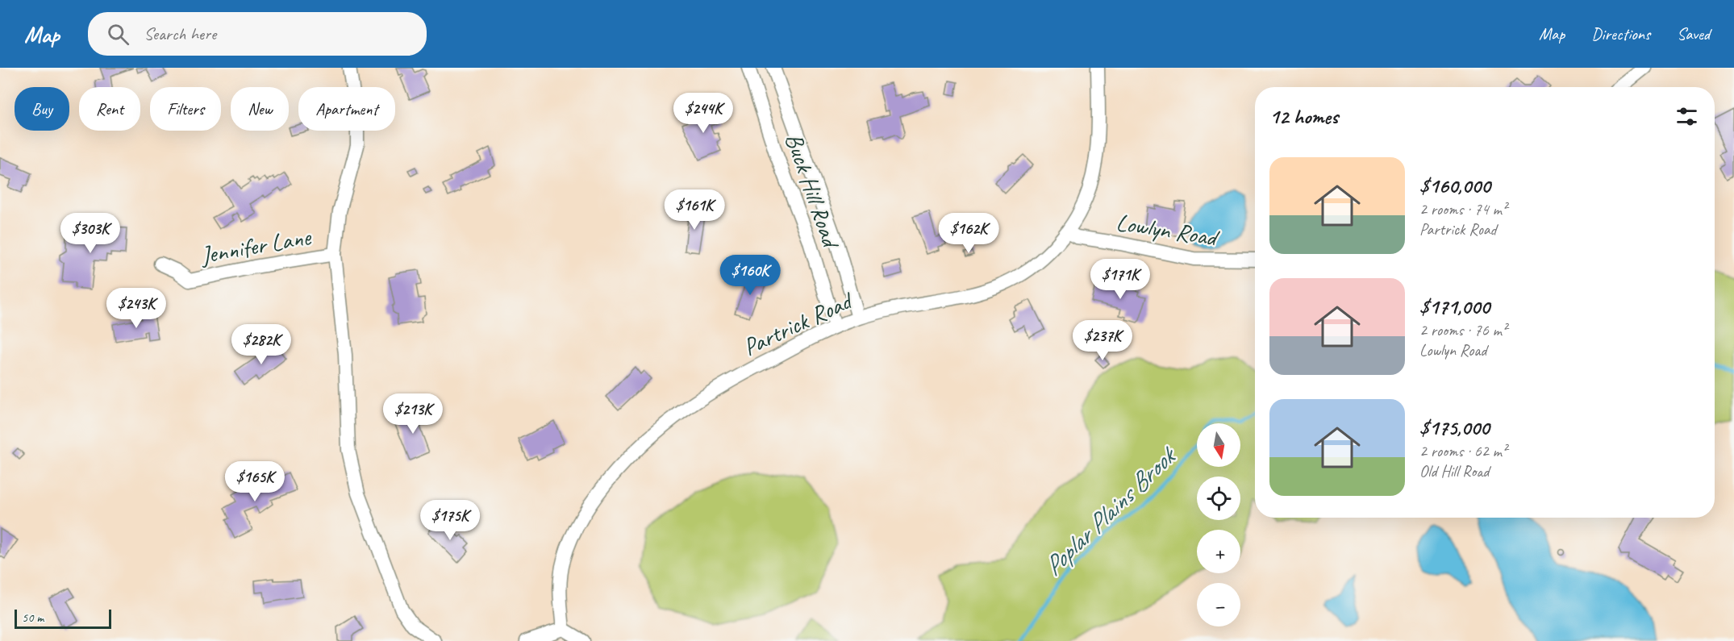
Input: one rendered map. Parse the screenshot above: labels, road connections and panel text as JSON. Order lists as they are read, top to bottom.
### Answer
{
  "streets": {
    "street": [
      "Buck Hill Road",
      "Lowlyn Road",
      "Jennifer Lane",
      "Partrick Road"
    ]
  },
  "crossings": [
    ["Buck Hill Road", "Partrick Road"],
    ["Lowlyn Road", "Partrick Road"]
  ],
  "water": ["Poplar Plains Brook"],
  "scale_bar": "50 m",
  "north": "bottom",
  "page": {
    "header": "Map",
    "search": "Search here",
    "nav": ["Map", "Directions", "Saved"],
    "chip": [
      "Buy",
      "Rent",
      "Filters",
      "New",
      "Apartment"
    ],
    "heading": "12 homes",
    "price": [
      "$244K",
      "$161K",
      "$303K",
      "$162K",
      "$160K",
      "$171K",
      "$243K",
      "$237K",
      "$282K",
      "$213K",
      "$165K",
      "$175K"
    ],
    "list": [
      {
        "name": "$160,000",
        "note": "2 rooms · 74 m² · Partrick Road"
      },
      {
        "name": "$171,000",
        "note": "2 rooms · 76 m² · Lowlyn Road"
      },
      {
        "name": "$175,000",
        "note": "2 rooms · 62 m² · Old Hill Road"
      }
    ],
    "map_buttons": ["+", "−"],
    "scale": "50 m"
  }
}
